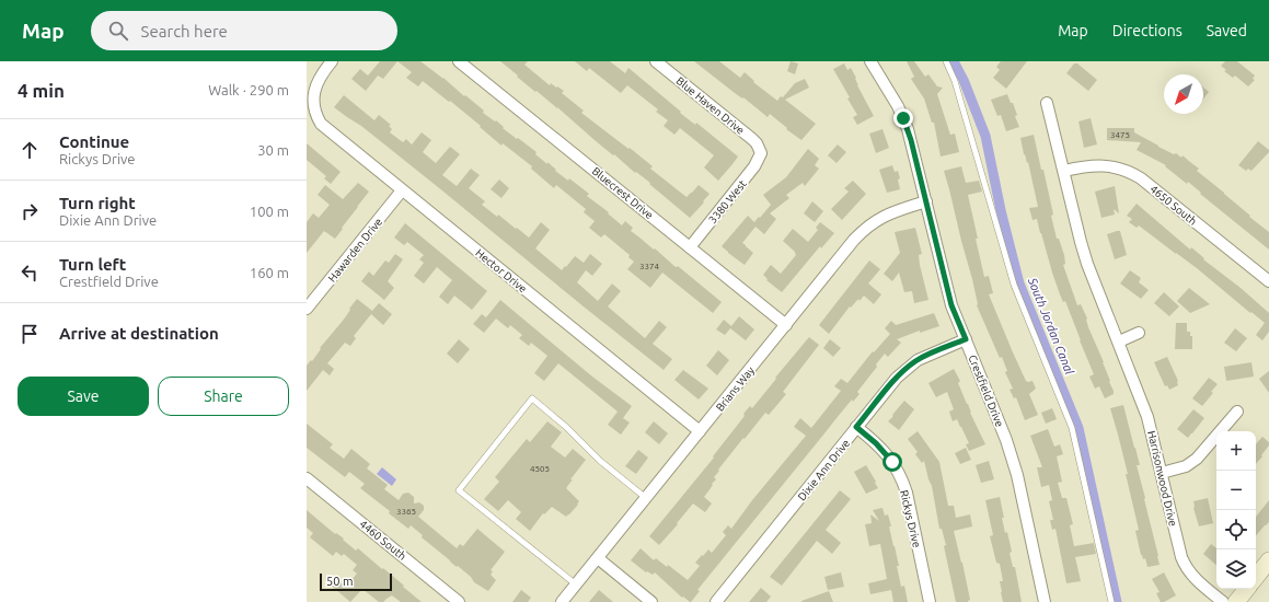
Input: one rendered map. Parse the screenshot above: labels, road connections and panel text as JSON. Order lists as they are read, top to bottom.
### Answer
{
  "streets": {
    "street": [
      "Blue Haven Drive",
      "Bluecrest Drive",
      "3380 West",
      "4650 South",
      "Hawarden Drive",
      "Hector Drive",
      "Brians Way",
      "Crestfield Drive",
      "Dixie Ann Drive",
      "Harrisonwood Drive",
      "Rickys Drive",
      "4460 South"
    ]
  },
  "crossings": [
    ["Blue Haven Drive", "3380 West"],
    ["Bluecrest Drive", "3380 West"],
    ["Bluecrest Drive", "Brians Way"],
    ["4650 South", "Harrisonwood Drive"],
    ["Hawarden Drive", "Hector Drive"],
    ["Hector Drive", "Brians Way"],
    ["Brians Way", "Crestfield Drive"],
    ["Crestfield Drive", "Dixie Ann Drive"],
    ["Dixie Ann Drive", "Rickys Drive"]
  ],
  "water": ["South Jordan Canal"],
  "house_numbers": [
    "3475",
    "3374",
    "4505",
    "3365"
  ],
  "scale_bar": "50 m",
  "north": "bottom left",
  "page": {
    "header": "Map",
    "search": "Search here",
    "nav": ["Map", "Directions", "Saved"],
    "heading": ["4 min", "Walk · 290 m"],
    "list": [
      ["Continue", "Rickys Drive", "30 m"],
      ["Turn right", "Dixie Ann Drive", "100 m"],
      ["Turn left", "Crestfield Drive", "160 m"],
      "Arrive at destination"
    ],
    "buttons": ["Save", "Share"],
    "map_buttons": ["+", "−"],
    "scale": "50 m"
  }
}
